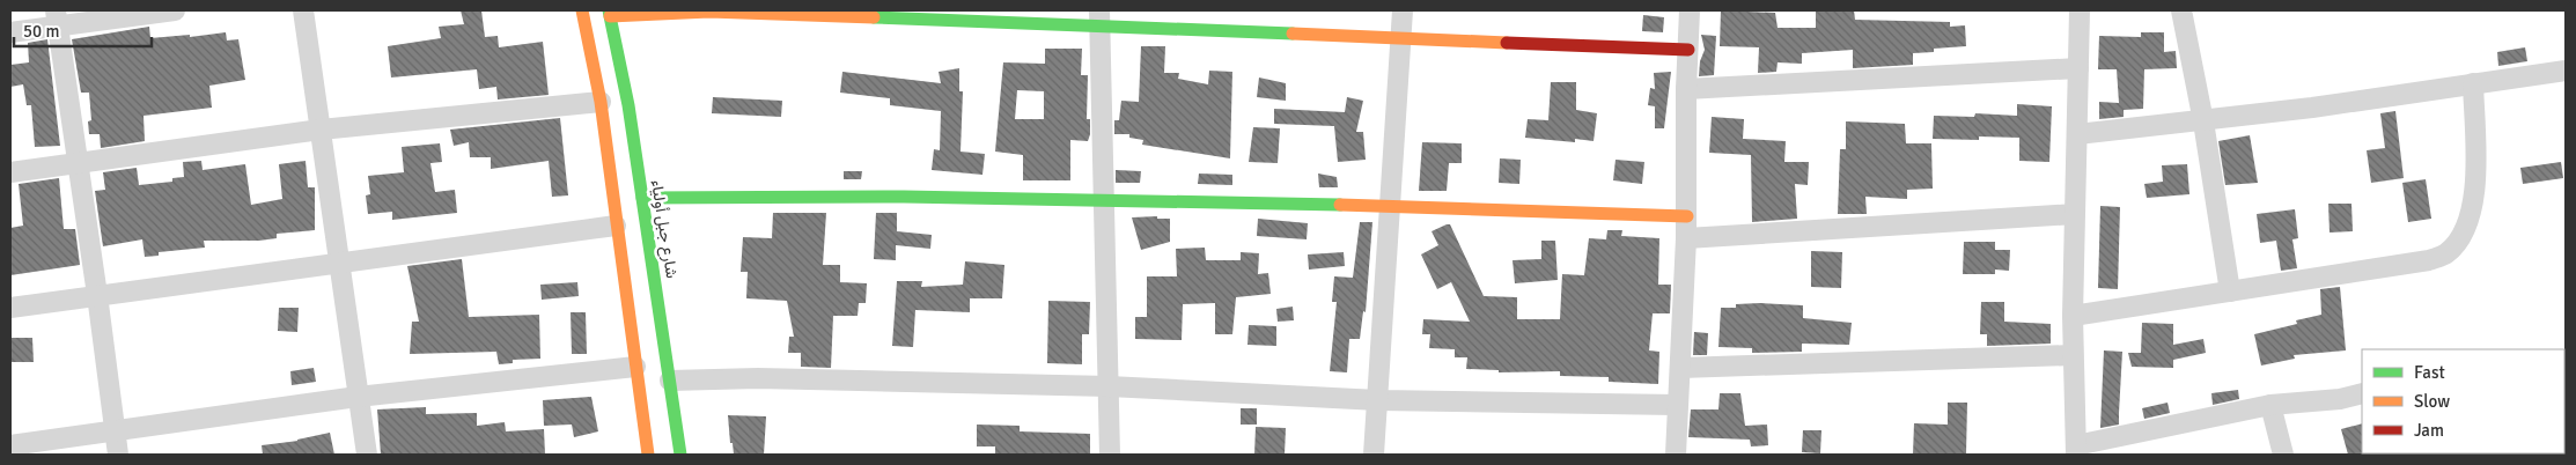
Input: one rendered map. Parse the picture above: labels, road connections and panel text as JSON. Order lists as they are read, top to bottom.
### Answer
{
  "streets": {
    "street": ["شارع جبل أولياء"]
  },
  "legend": ["Fast", "Slow", "Jam"],
  "scale_bar": "50 m"
}
